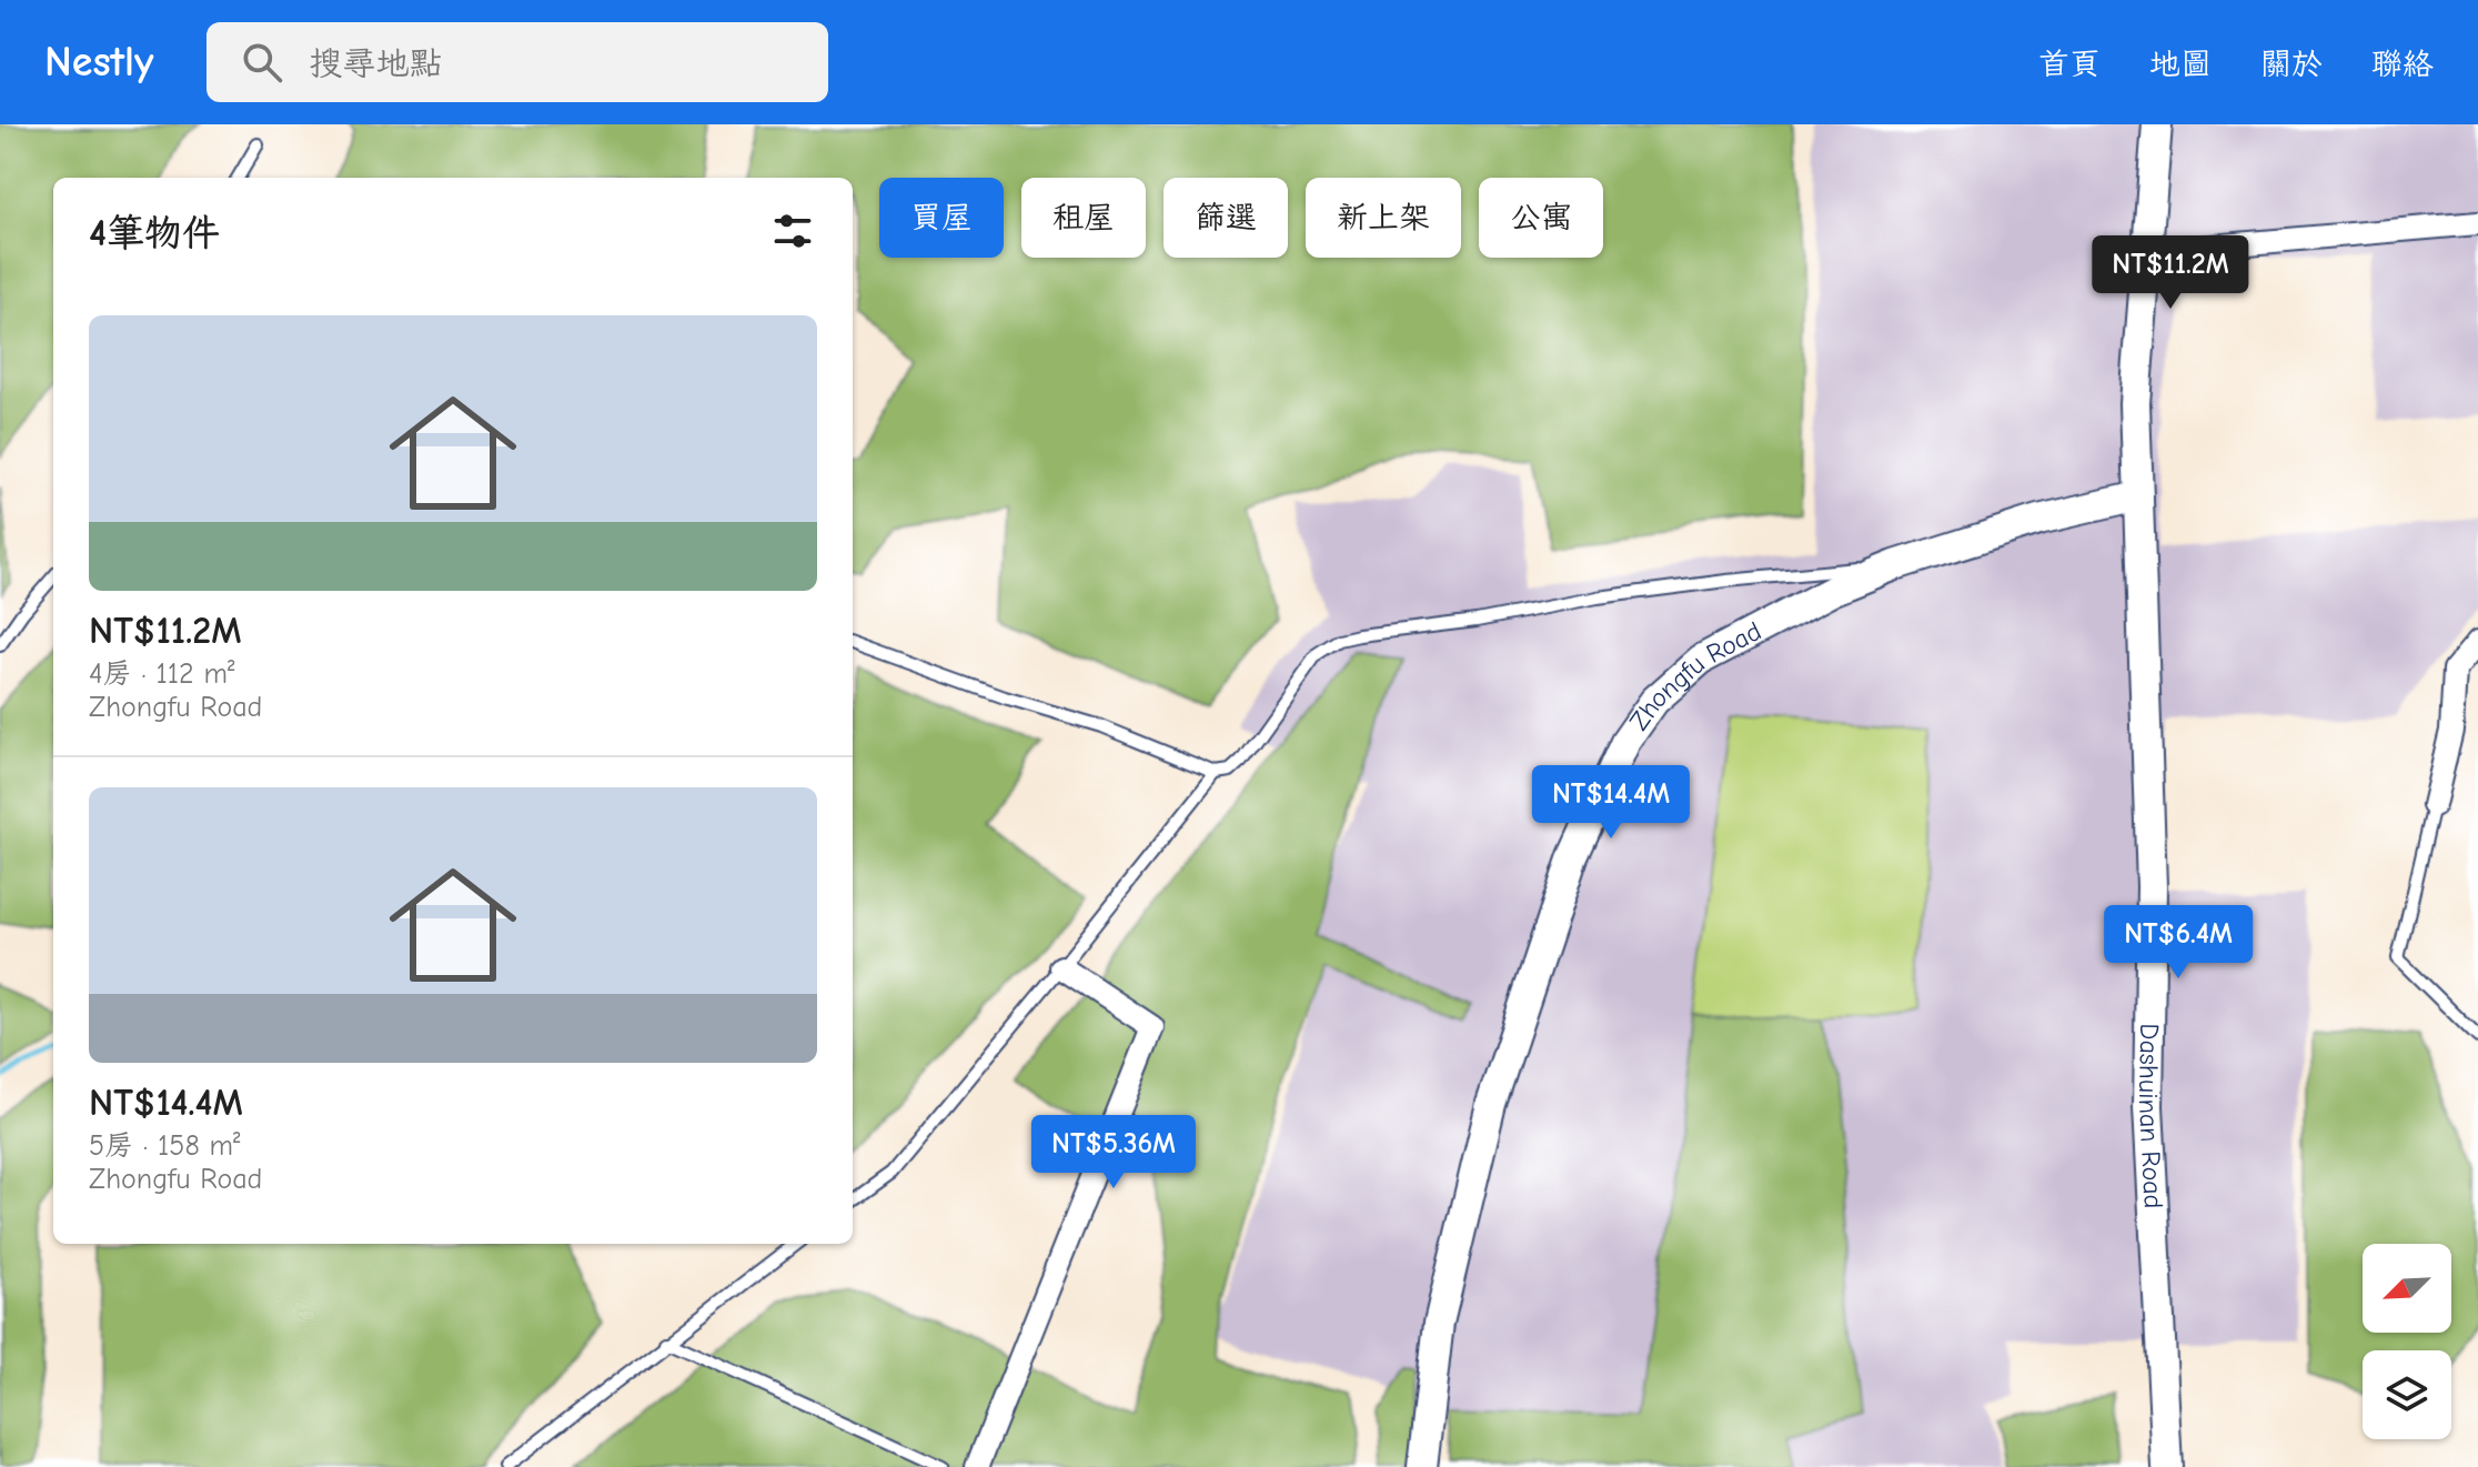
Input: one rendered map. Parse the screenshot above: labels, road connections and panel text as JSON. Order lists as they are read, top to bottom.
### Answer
{
  "streets": {
    "street": ["Zhongfu Road", "Dashuinan Road"]
  },
  "crossings": [
    ["Zhongfu Road", "Dashuinan Road"]
  ],
  "north": "bottom left",
  "page": {
    "header": "Nestly",
    "search": "搜尋地點",
    "nav": [
      "首頁",
      "地圖",
      "關於",
      "聯絡"
    ],
    "chip": [
      "買屋",
      "租屋",
      "篩選",
      "新上架",
      "公寓"
    ],
    "heading": "4筆物件",
    "price": [
      "NT$11.2M",
      "NT$14.4M",
      "NT$6.4M",
      "NT$5.36M"
    ],
    "list": [
      {
        "name": "NT$11.2M",
        "note": "4房 · 112 m² · Zhongfu Road"
      },
      {
        "name": "NT$14.4M",
        "note": "5房 · 158 m² · Zhongfu Road"
      }
    ]
  }
}
